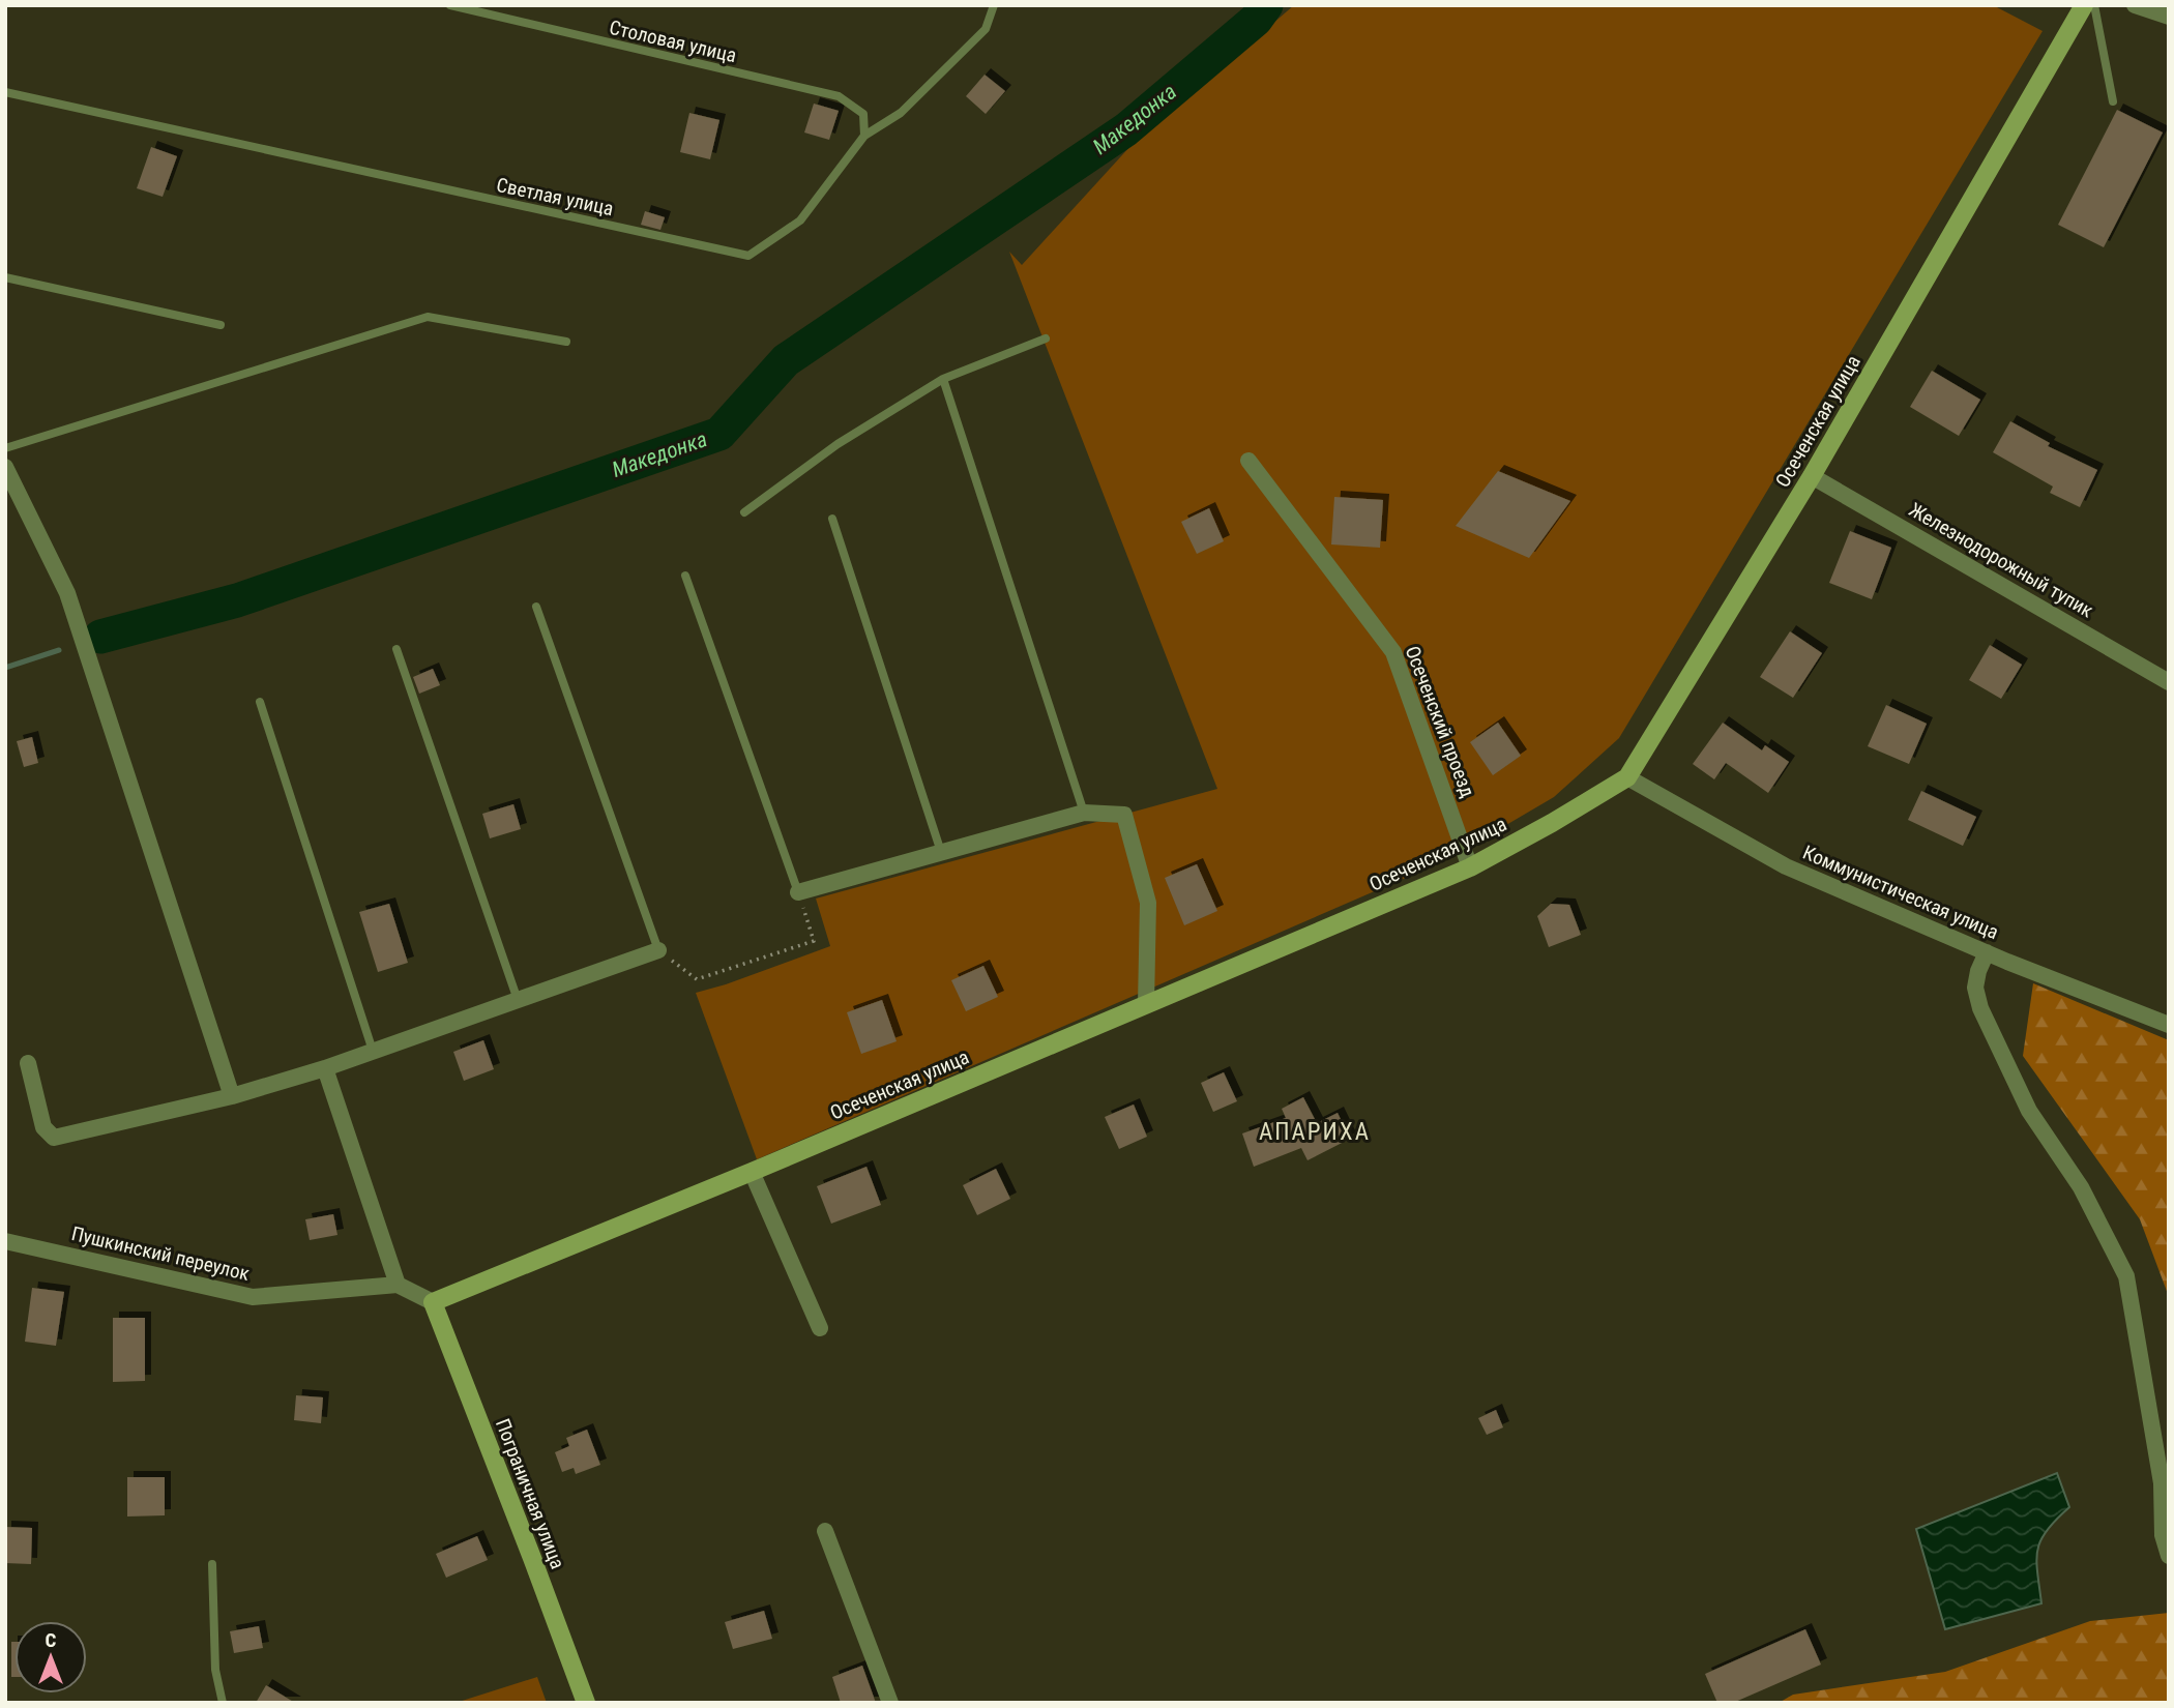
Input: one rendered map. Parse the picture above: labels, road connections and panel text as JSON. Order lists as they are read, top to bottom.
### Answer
{
  "streets": {
    "street": [
      "Осеченская улица",
      "Железнодорожный тупик",
      "Осеченский проезд",
      "Коммунистическая улица",
      "Пушкинский переулок",
      "Пограничная улица"
    ],
    "lane": ["Столовая улица", "Светлая улица"]
  },
  "crossings": [
    ["Столовая улица", "Светлая улица"],
    ["Осеченская улица", "Железнодорожный тупик"],
    ["Осеченская улица", "Осеченский проезд"],
    ["Осеченская улица", "Коммунистическая улица"],
    ["Осеченская улица", "Пограничная улица"]
  ],
  "districts": ["АПАРИХА"],
  "water": ["Македонка"],
  "north": "top"
}
